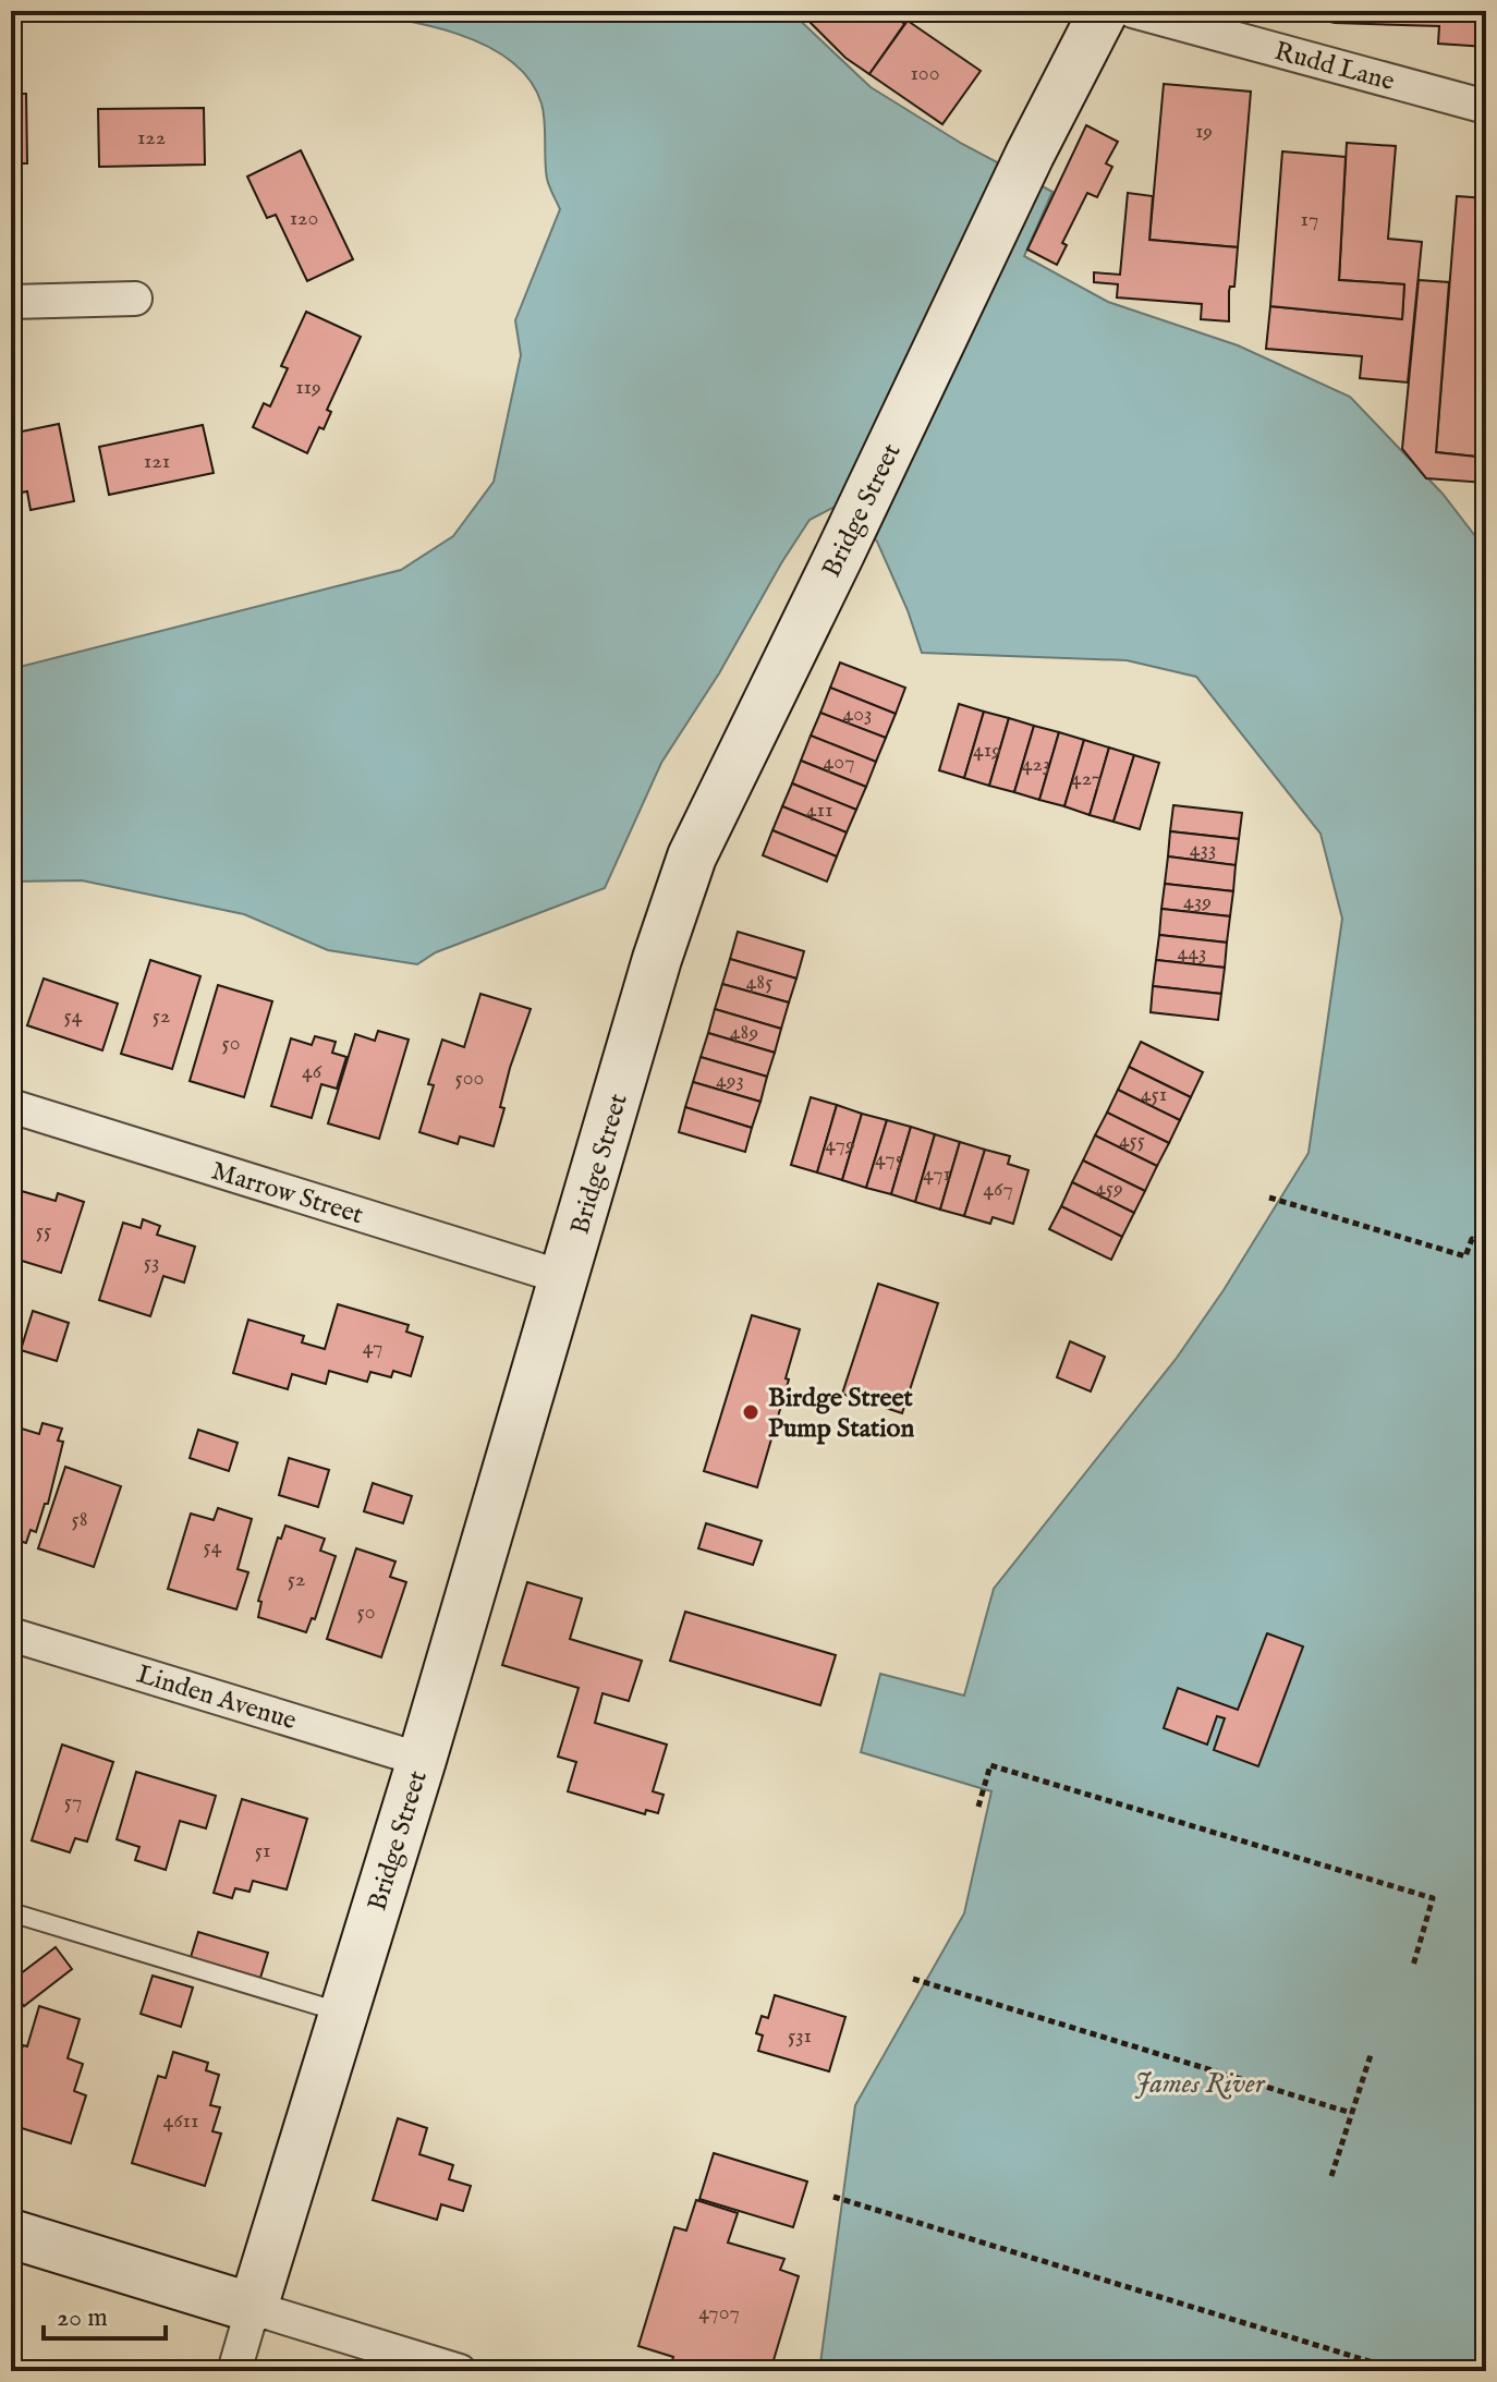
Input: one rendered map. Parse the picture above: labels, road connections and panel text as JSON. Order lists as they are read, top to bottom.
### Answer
{
  "streets": {
    "street": [
      "Rudd Lane",
      "Bridge Street",
      "Marrow Street",
      "Linden Avenue"
    ]
  },
  "crossings": [
    ["Bridge Street", "Marrow Street"],
    ["Bridge Street", "Linden Avenue"]
  ],
  "water": ["James River"],
  "places": ["Birdge Street Pump Station"],
  "house_numbers": [
    "100",
    "19",
    "122",
    "120",
    "17",
    "119",
    "121",
    "403",
    "419",
    "407",
    "423",
    "427",
    "411",
    "433",
    "439",
    "443",
    "485",
    "54",
    "52",
    "489",
    "50",
    "46",
    "500",
    "493",
    "451",
    "455",
    "479",
    "475",
    "471",
    "459",
    "467",
    "55",
    "53",
    "47",
    "58",
    "54",
    "52",
    "50",
    "57",
    "51",
    "531",
    "4611",
    "4707"
  ],
  "scale_bar": "20 m"
}
